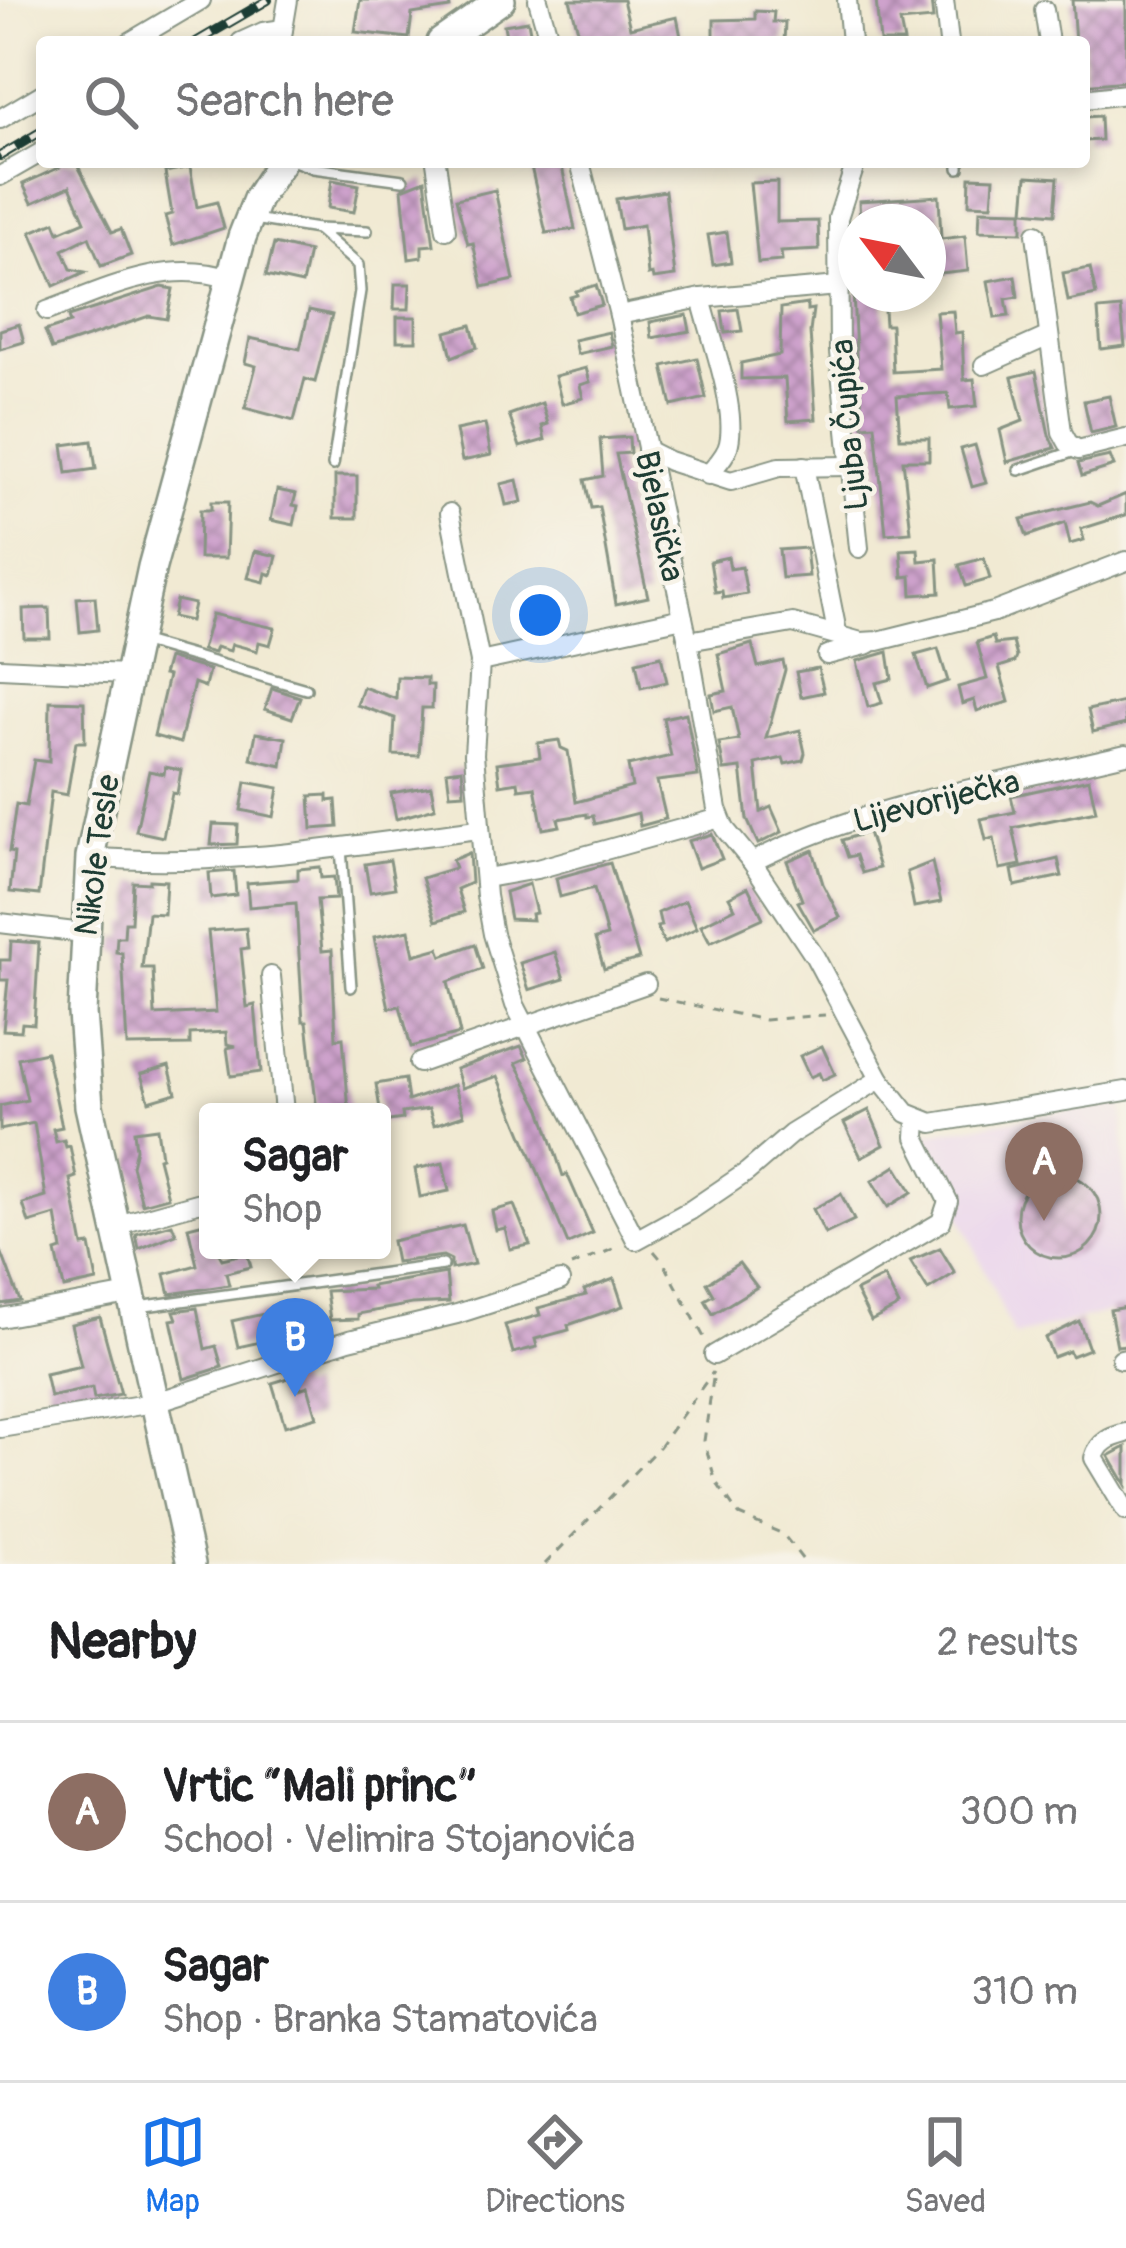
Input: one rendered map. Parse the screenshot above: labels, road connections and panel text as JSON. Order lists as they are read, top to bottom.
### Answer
{
  "streets": {
    "street": [
      "Ljuba Čupića",
      "Bjelasička",
      "Lijevoriječka",
      "Nikole Tesle"
    ]
  },
  "crossings": [
    ["Bjelasička", "Lijevoriječka"]
  ],
  "north": "top left",
  "page": {
    "search": "Search here",
    "popup": ["Sagar", "Shop"],
    "pins": ["A", "B"],
    "heading": ["Nearby", "2 results"],
    "list": [
      {
        "mark": "A",
        "name": "Vrtic “Mali princ”",
        "note": "School · Velimira Stojanovića",
        "value": "300 m"
      },
      {
        "mark": "B",
        "name": "Sagar",
        "note": "Shop · Branka Stamatovića",
        "value": "310 m"
      }
    ],
    "nav": ["Map", "Directions", "Saved"]
  }
}
